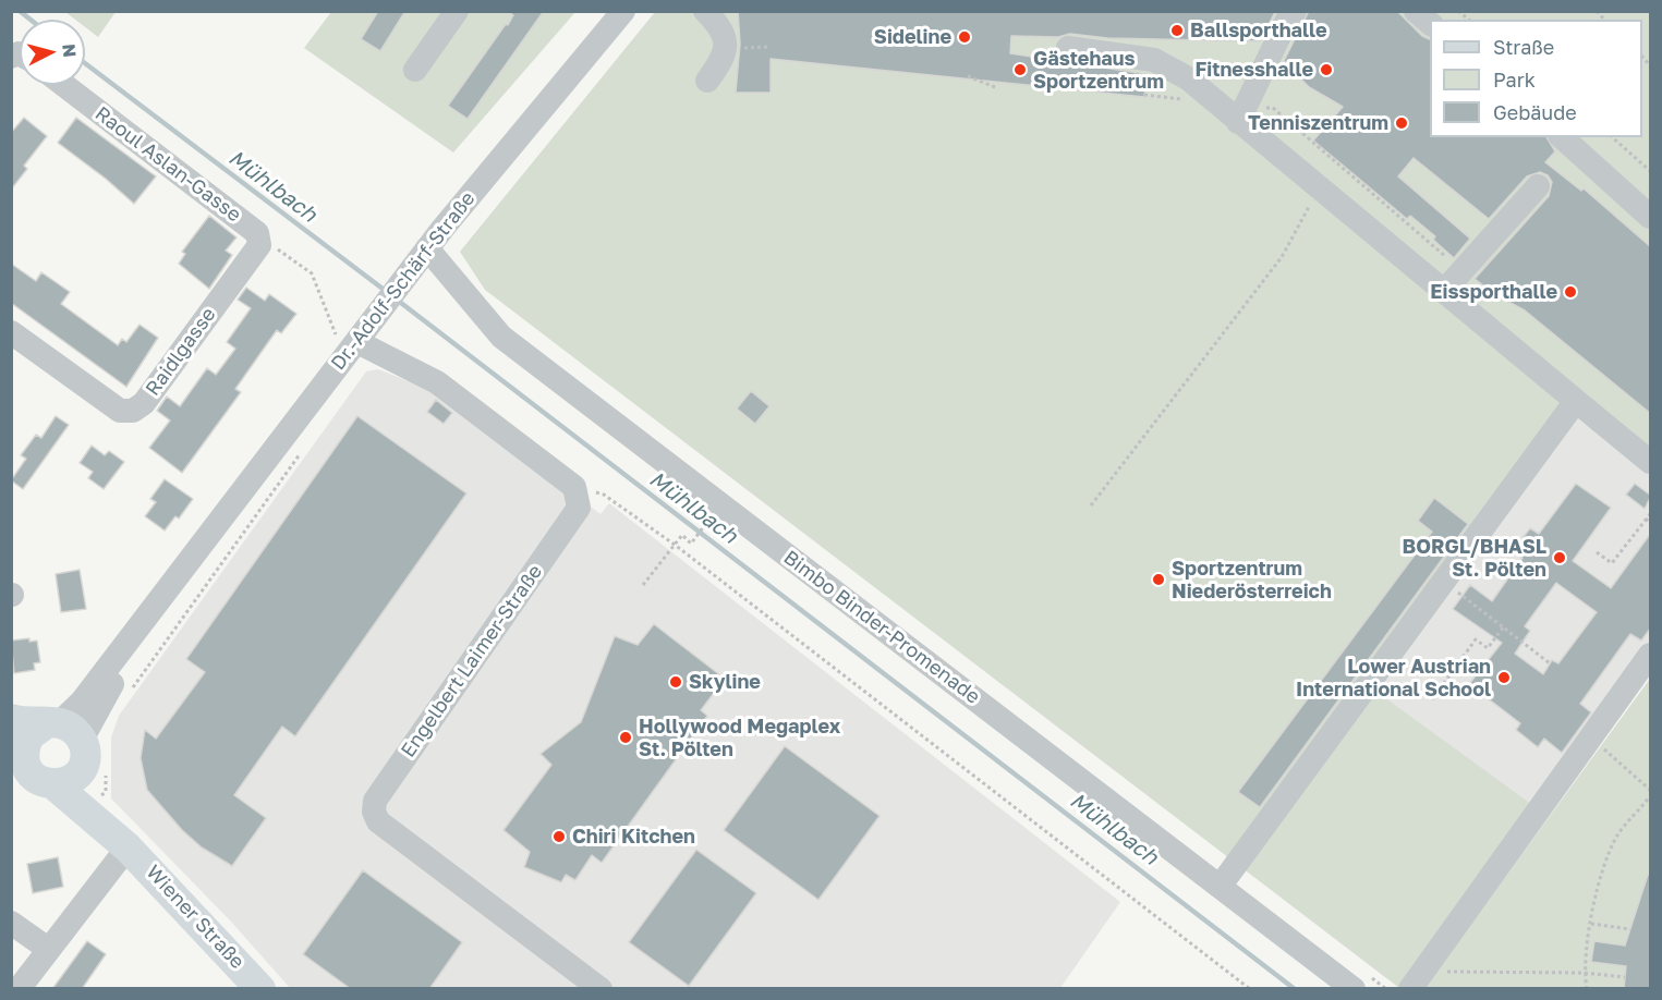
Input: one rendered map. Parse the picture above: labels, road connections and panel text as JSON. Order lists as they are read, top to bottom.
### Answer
{
  "streets": {
    "main road": ["Wiener Straße"],
    "street": [
      "Raoul Aslan-Gasse",
      "Dr.-Adolf-Schärf-Straße",
      "Raidlgasse",
      "Bimbo Binder-Promenade",
      "Engelbert Laimer-Straße"
    ]
  },
  "crossings": [
    ["Raoul Aslan-Gasse", "Raidlgasse"],
    ["Dr.-Adolf-Schärf-Straße", "Bimbo Binder-Promenade"],
    ["Dr.-Adolf-Schärf-Straße", "Wiener Straße"]
  ],
  "water": ["Mühlbach"],
  "places": [
    "Ballsporthalle",
    "Sideline",
    "Gästehaus Sportzentrum",
    "Fitnesshalle",
    "Tenniszentrum",
    "Eissporthalle",
    "BORGL/BHASL St. Pölten",
    "Sportzentrum Niederösterreich",
    "Lower Austrian International School",
    "Skyline",
    "Hollywood Megaplex St. Pölten",
    "Chiri Kitchen"
  ],
  "legend": ["Straße", "Park", "Gebäude"],
  "north": "right"
}
